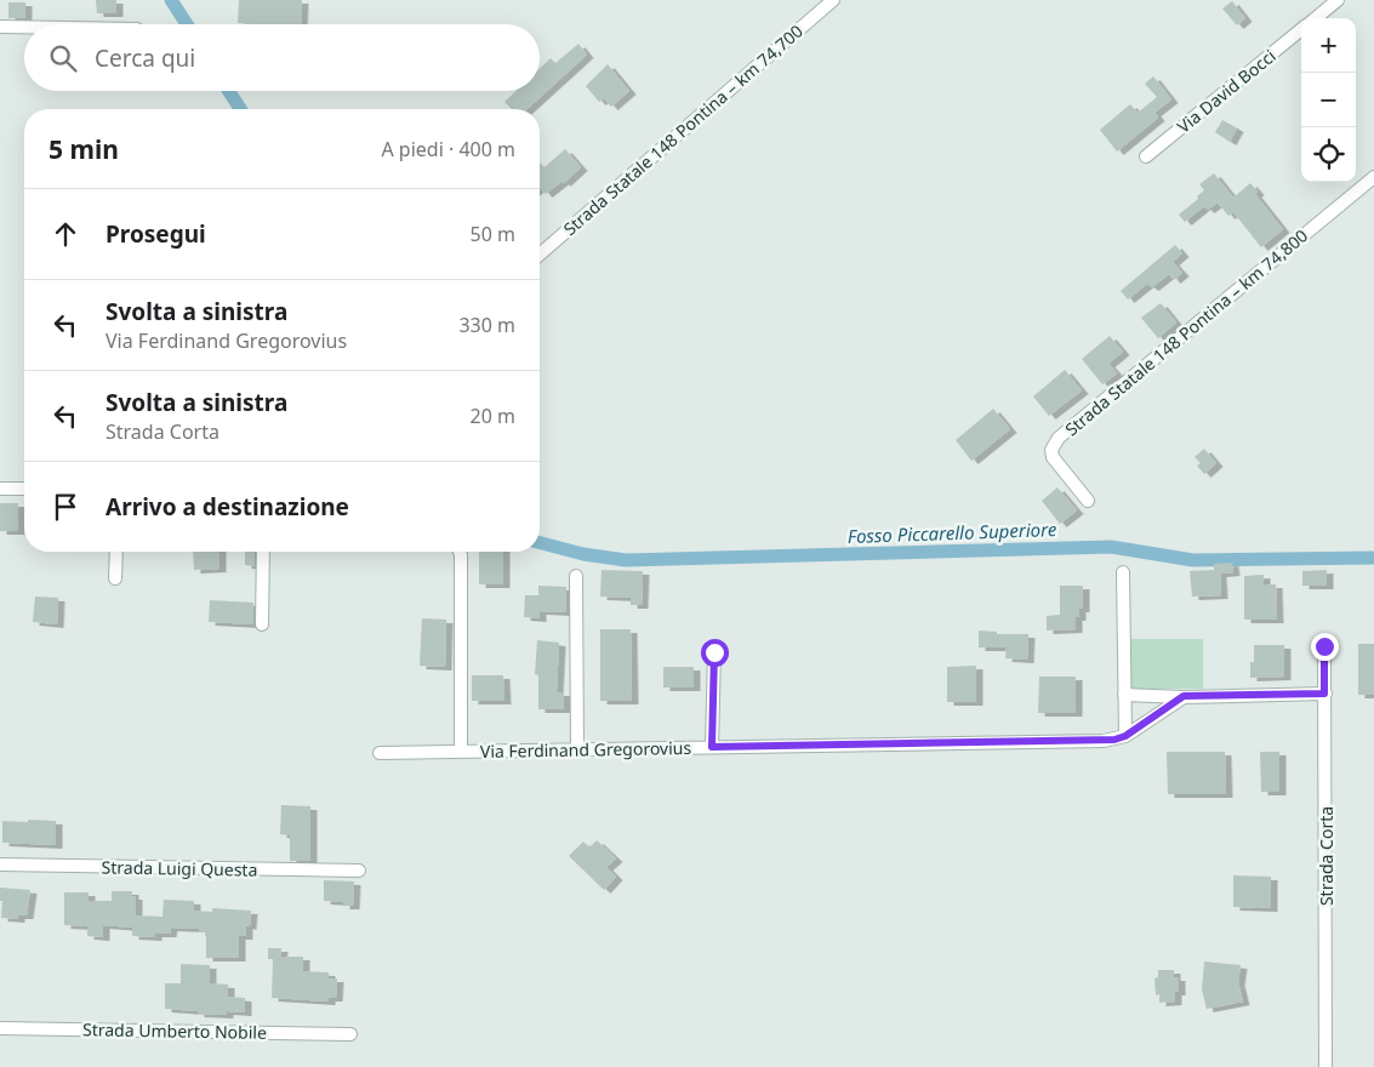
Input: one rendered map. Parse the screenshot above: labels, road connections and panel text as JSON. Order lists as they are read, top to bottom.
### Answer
{
  "streets": {
    "street": [
      "Via David Bocci",
      "Strada Statale 148 Pontina – km 74,700",
      "Strada Statale 148 Pontina – km 74,800",
      "Via Ferdinand Gregorovius",
      "Strada Corta",
      "Strada Luigi Questa",
      "Strada Umberto Nobile"
    ]
  },
  "water": ["Fosso Piccarello Superiore"],
  "page": {
    "map_buttons": ["+", "−"],
    "search": "Cerca qui",
    "heading": ["5 min", "A piedi · 400 m"],
    "list": [
      ["Prosegui", "50 m"],
      ["Svolta a sinistra", "Via Ferdinand Gregorovius", "330 m"],
      ["Svolta a sinistra", "Strada Corta", "20 m"],
      "Arrivo a destinazione"
    ]
  }
}
